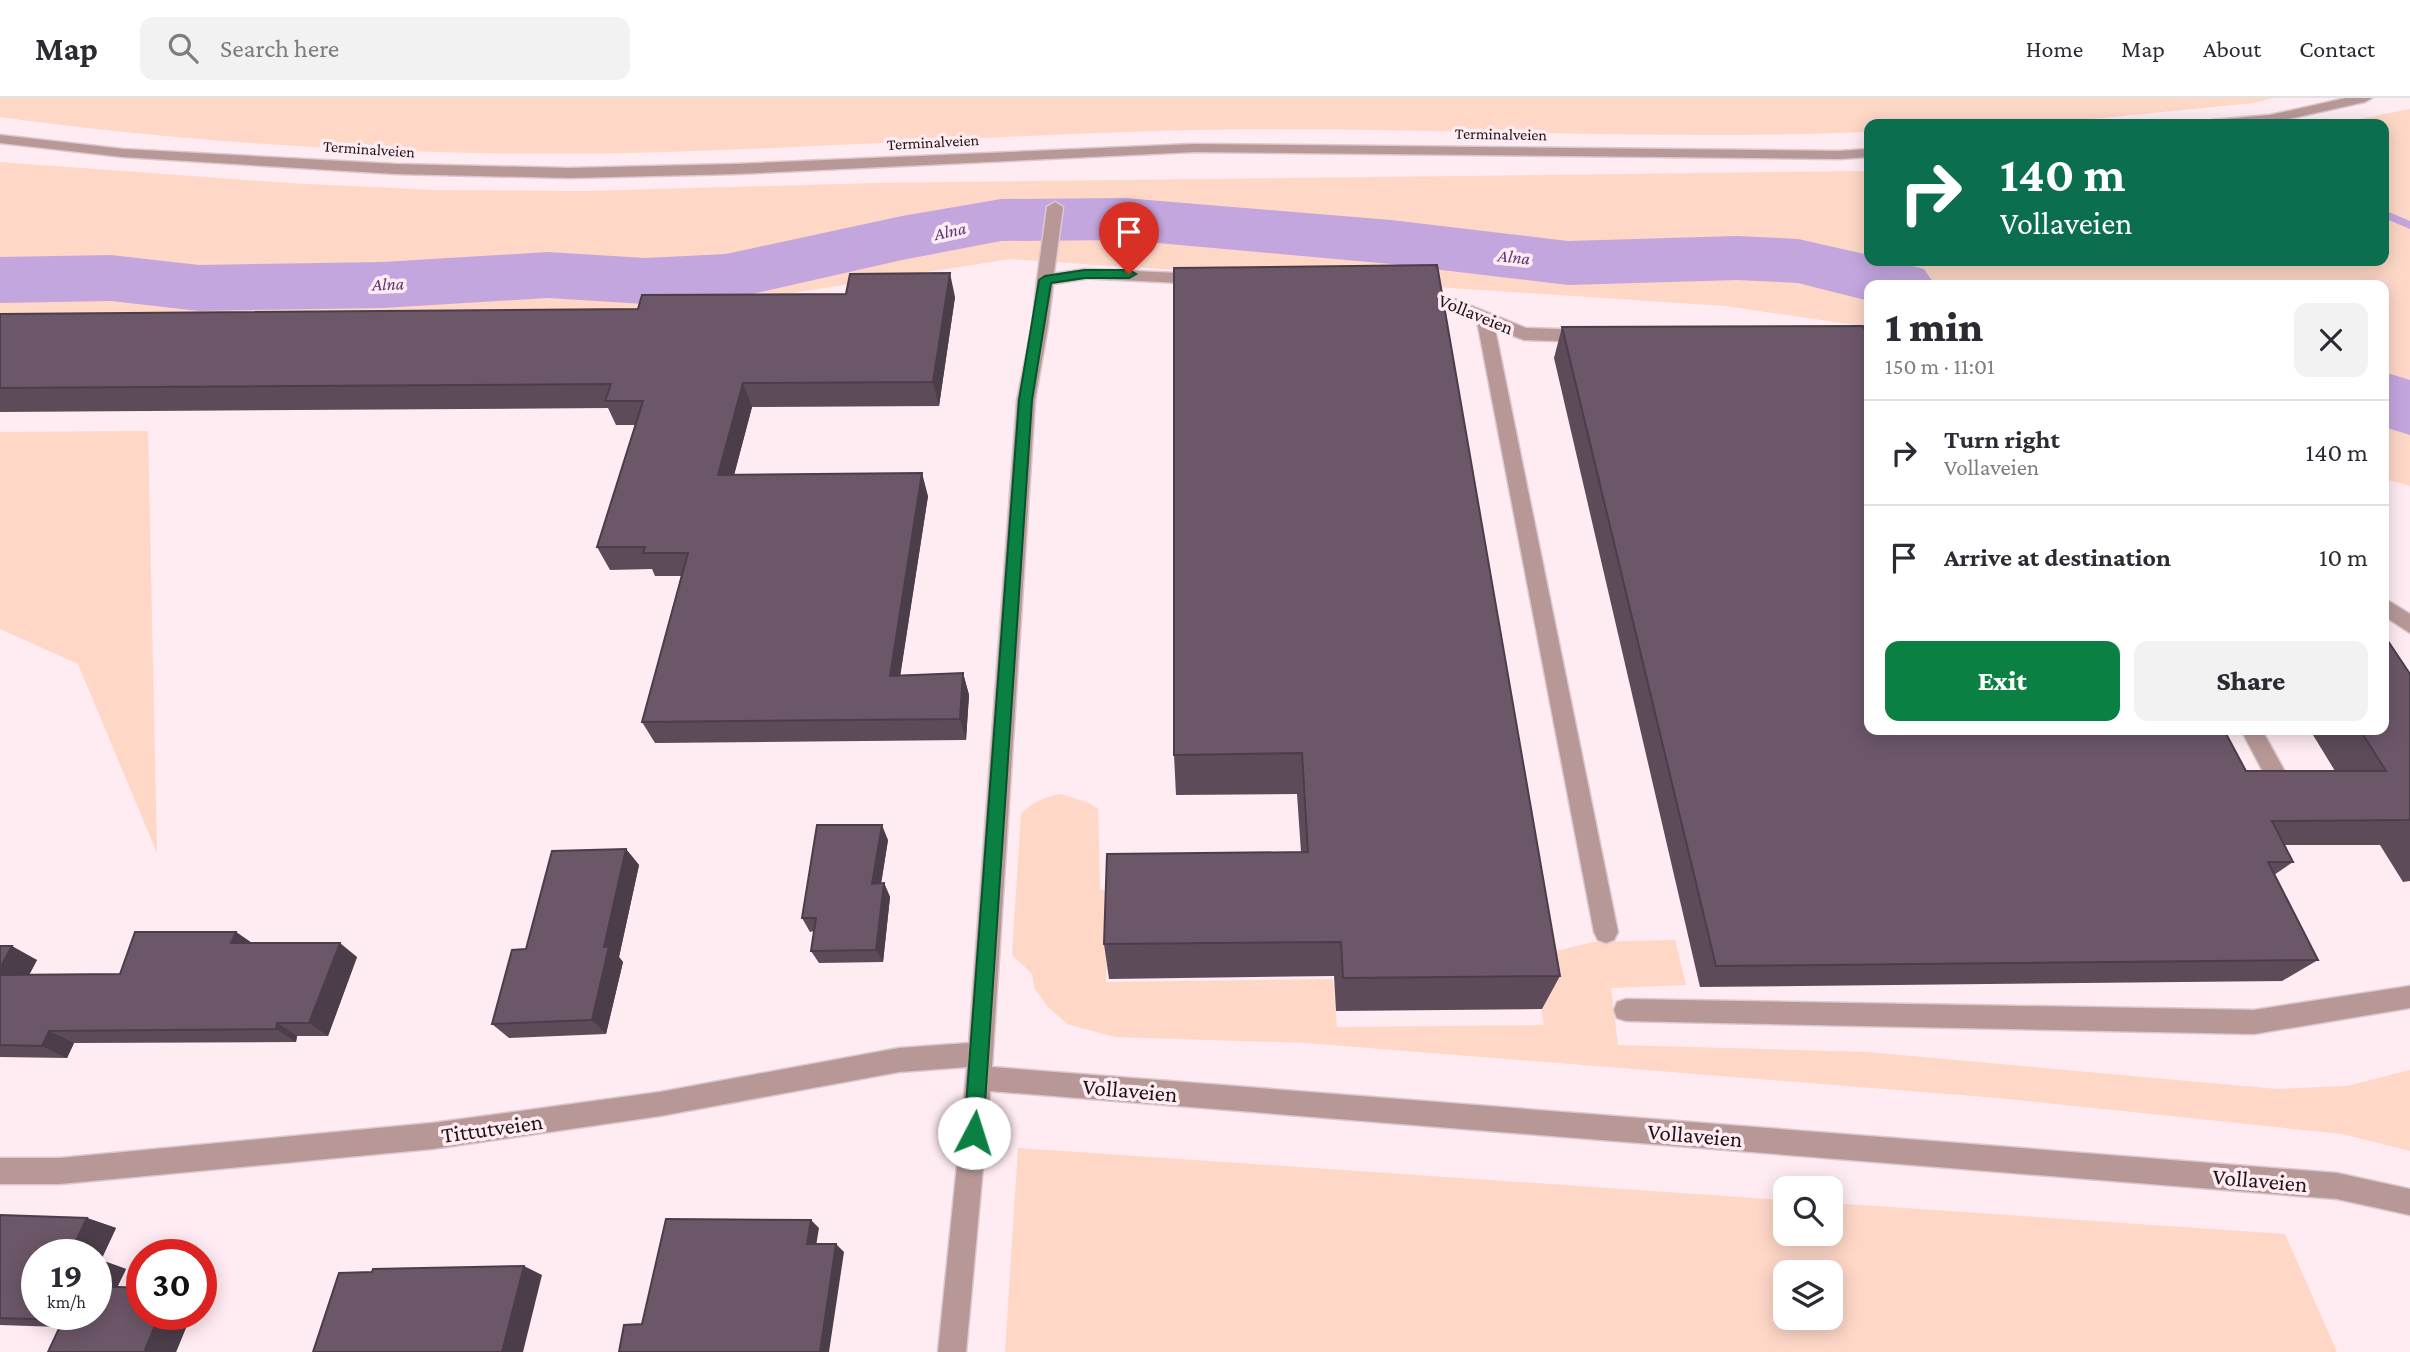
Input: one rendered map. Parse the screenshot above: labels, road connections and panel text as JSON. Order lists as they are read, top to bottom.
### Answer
{
  "streets": {
    "street": ["Terminalveien", "Vollaveien", "Tittutveien"]
  },
  "crossings": [
    ["Vollaveien", "Tittutveien"]
  ],
  "water": ["Alna"],
  "page": {
    "header": "Map",
    "search": "Search here",
    "nav": [
      "Home",
      "Map",
      "About",
      "Contact"
    ],
    "turn": ["140 m", "Vollaveien"],
    "heading": ["1 min", "150 m · 11:01"],
    "list": [
      {
        "name": "Turn right",
        "note": "Vollaveien",
        "value": "140 m"
      },
      {
        "name": "Arrive at destination",
        "value": "10 m"
      }
    ],
    "buttons": ["Exit", "Share"],
    "speed": "19 km/h",
    "limit": "30"
  }
}
